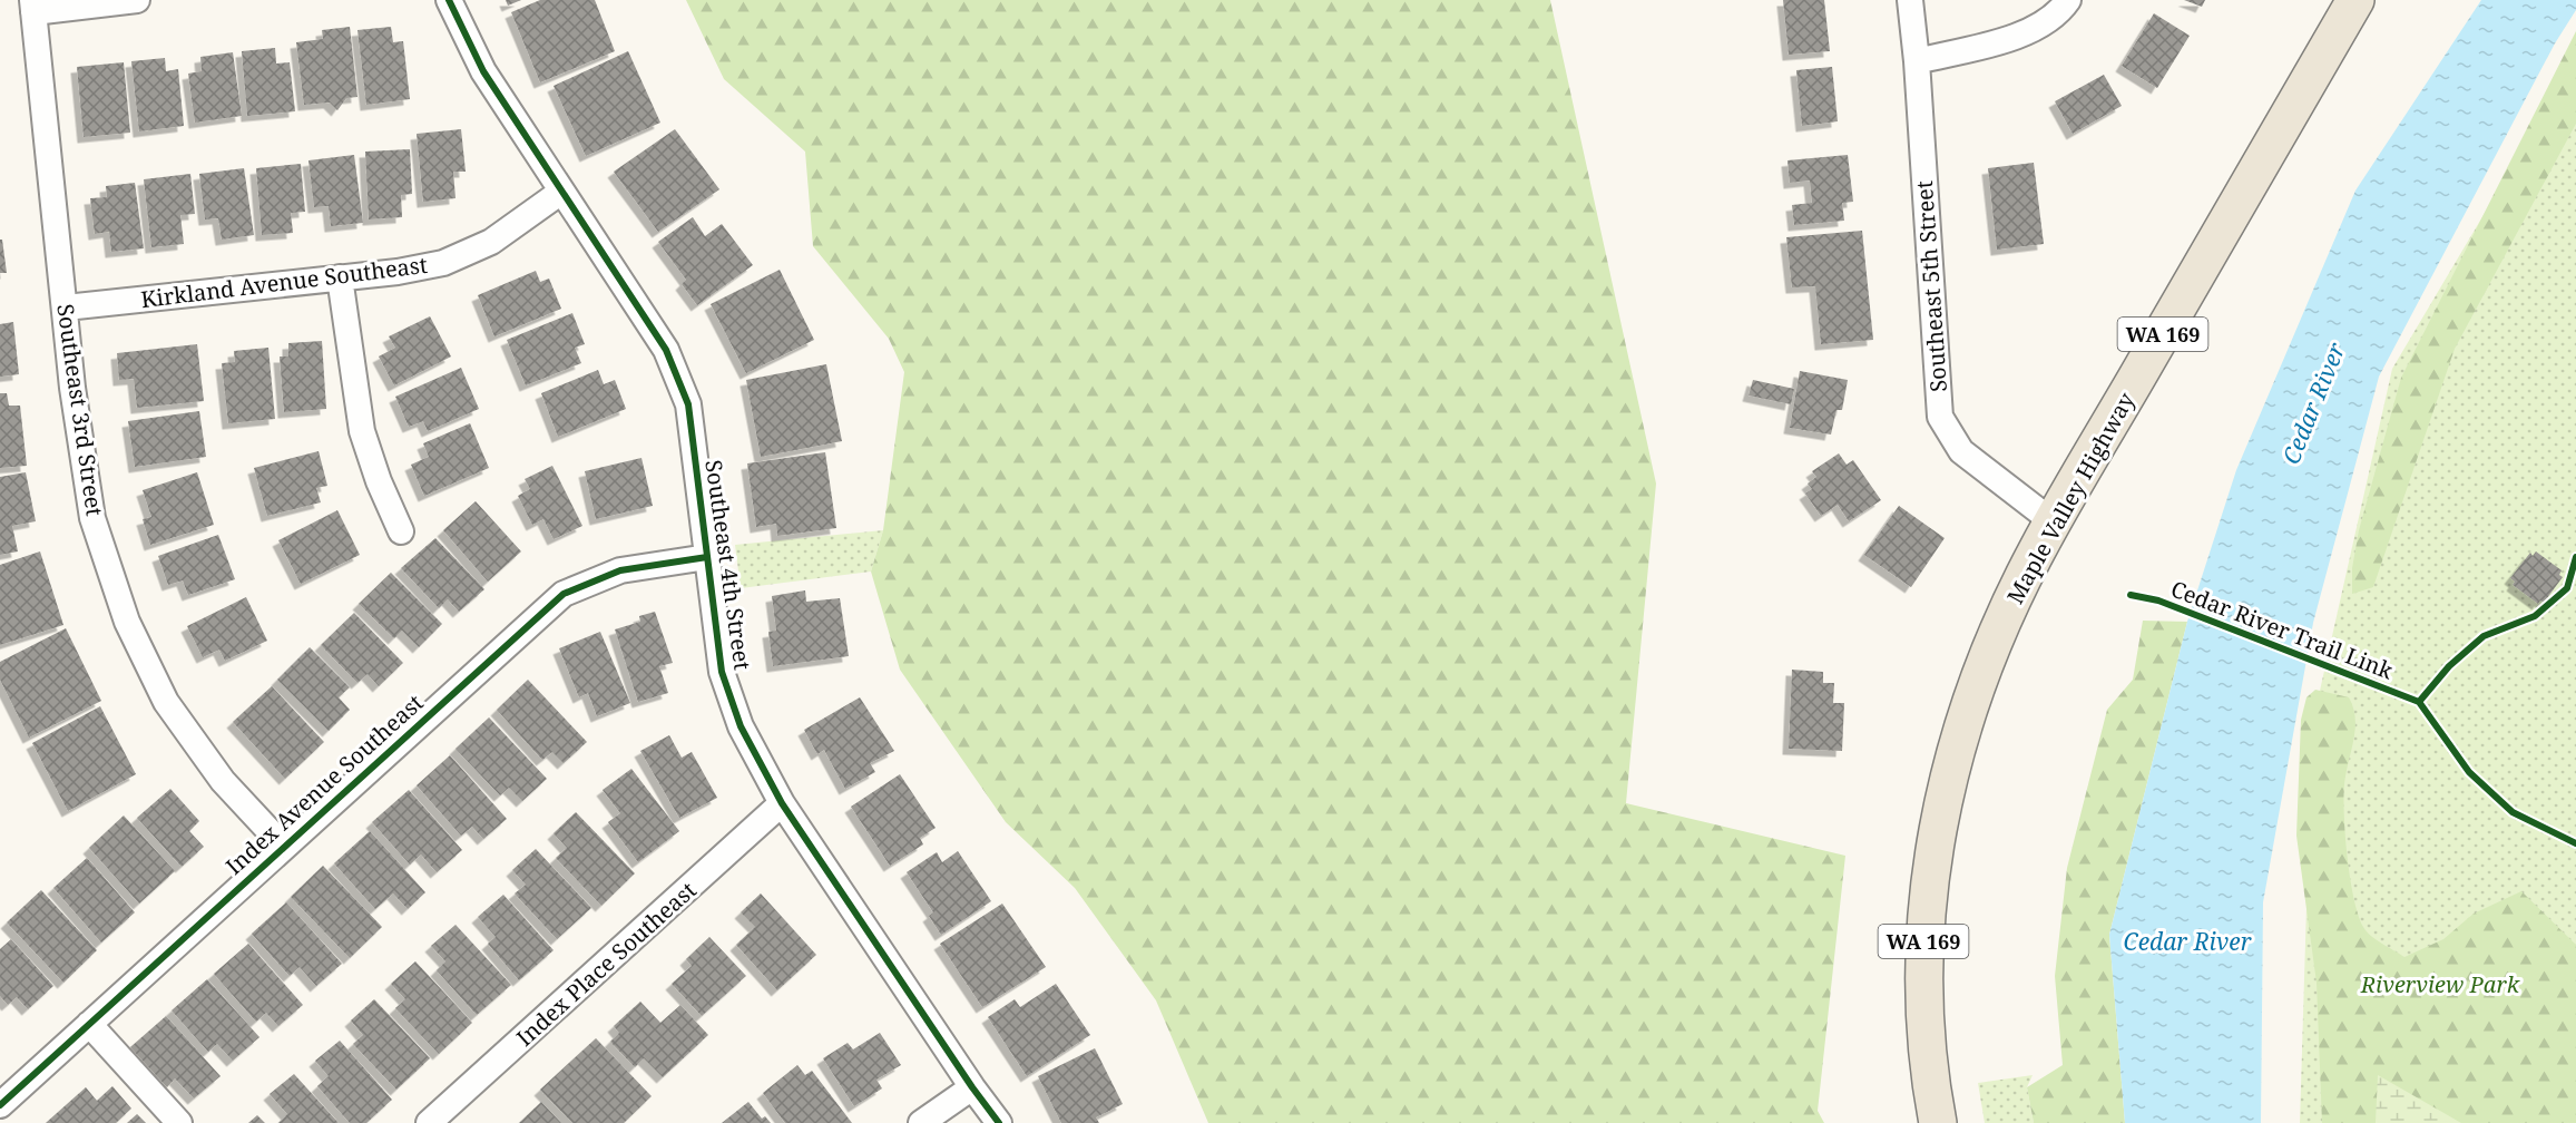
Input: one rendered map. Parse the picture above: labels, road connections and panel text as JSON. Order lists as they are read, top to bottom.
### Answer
{
  "streets": {
    "main road": ["WA 169", "Maple Valley Highway"],
    "street": [
      "Kirkland Avenue Southeast",
      "Southeast 5th Street",
      "Southeast 3rd Street",
      "Southeast 4th Street",
      "Index Avenue Southeast",
      "Index Place Southeast"
    ],
    "cycle path": ["Cedar River Trail Link"]
  },
  "crossings": [
    ["Kirkland Avenue Southeast", "Southeast 3rd Street"],
    ["Kirkland Avenue Southeast", "Southeast 4th Street"],
    ["Southeast 5th Street", "Maple Valley Highway"],
    ["Southeast 3rd Street", "Index Avenue Southeast"],
    ["Southeast 4th Street", "Index Avenue Southeast"],
    ["Southeast 4th Street", "Index Place Southeast"]
  ],
  "water": ["Cedar River"],
  "parks": ["Riverview Park"]
}
